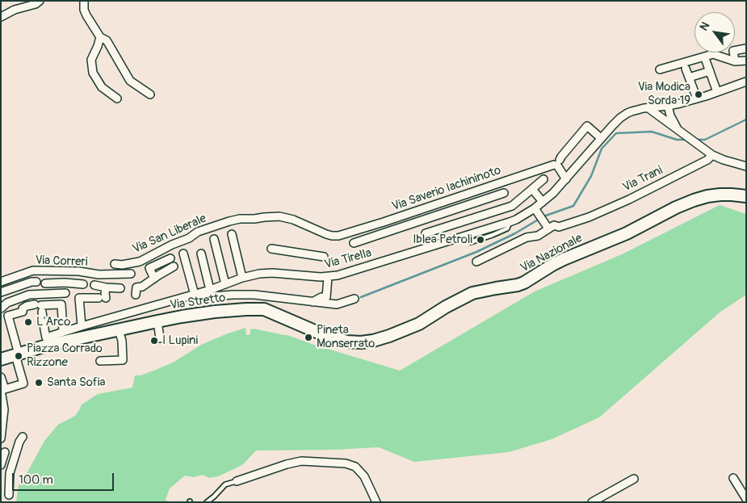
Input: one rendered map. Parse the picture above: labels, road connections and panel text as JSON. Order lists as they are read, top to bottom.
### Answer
{
  "streets": {
    "street": [
      "Via Trani",
      "Via Saverio Iachininoto",
      "Via San Liberale",
      "Via Nazionale",
      "Via Tirella",
      "Via Correri",
      "Via Stretto"
    ]
  },
  "crossings": [
    ["Via Saverio Iachininoto", "Via San Liberale"],
    ["Via Saverio Iachininoto", "Via Tirella"],
    ["Via Nazionale", "Via Stretto"]
  ],
  "places": [
    "Via Modica Sorda 19",
    "Iblea Petroli",
    "L'Arco",
    "Pineta Monserrato",
    "I Lupini",
    "Piazza Corrado Rizzone",
    "Santa Sofia"
  ],
  "scale_bar": "100 m",
  "north": "top left"
}
